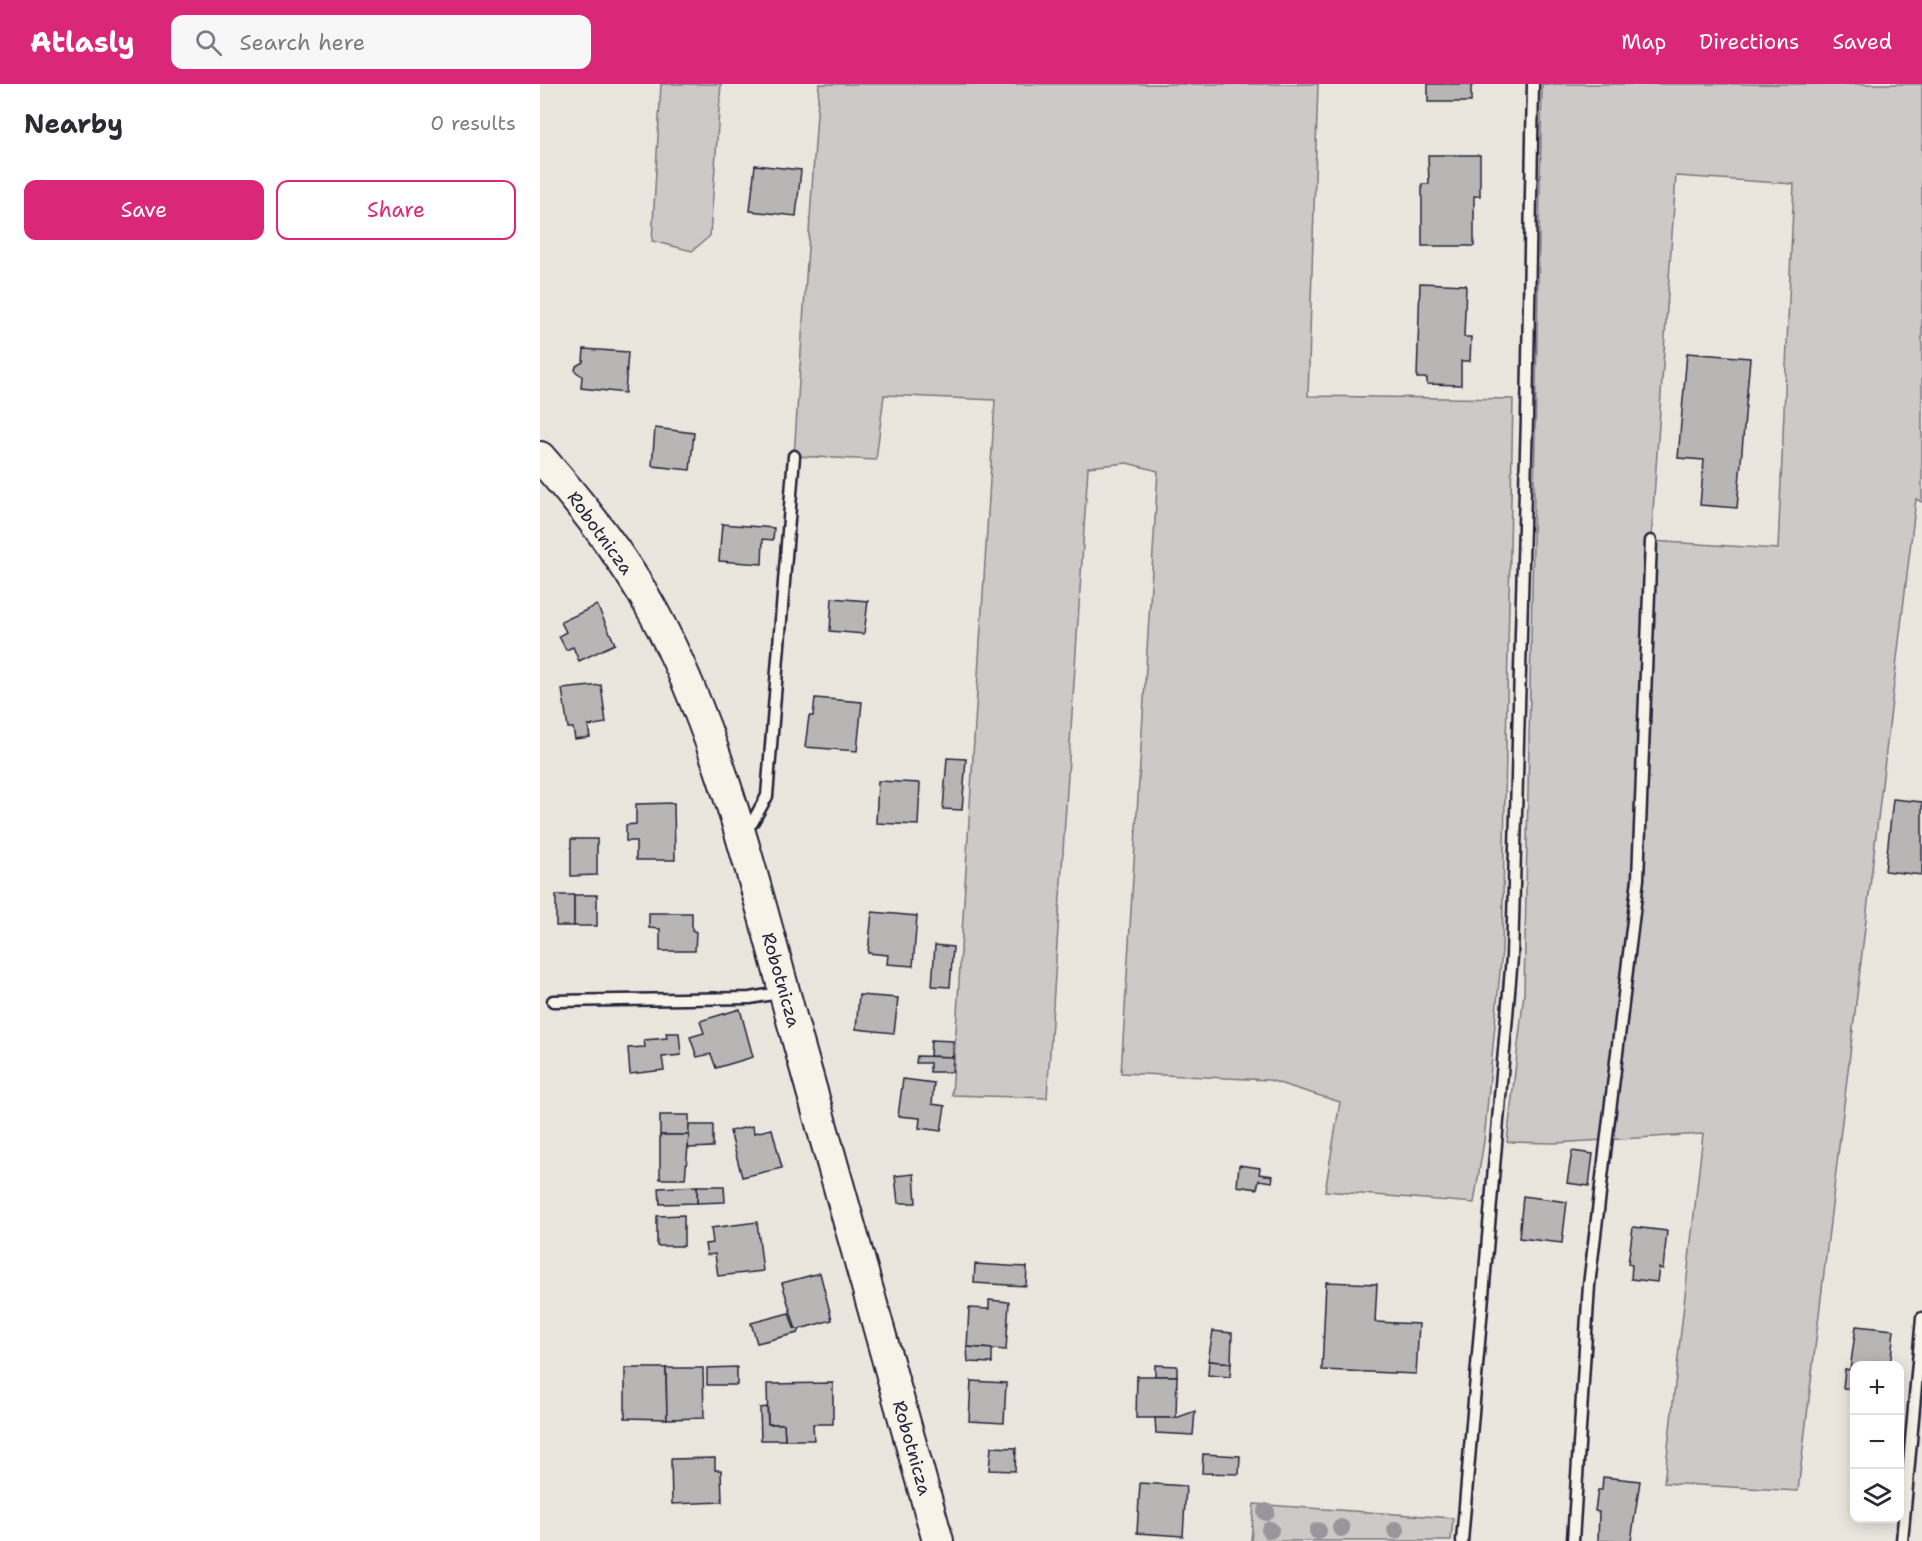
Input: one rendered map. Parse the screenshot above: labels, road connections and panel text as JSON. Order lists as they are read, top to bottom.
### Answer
{
  "streets": {
    "street": ["Robotnicza"]
  },
  "page": {
    "header": "Atlasly",
    "search": "Search here",
    "nav": ["Map", "Directions", "Saved"],
    "heading": ["Nearby", "0 results"],
    "buttons": ["Save", "Share"],
    "map_buttons": ["+", "−"]
  }
}
